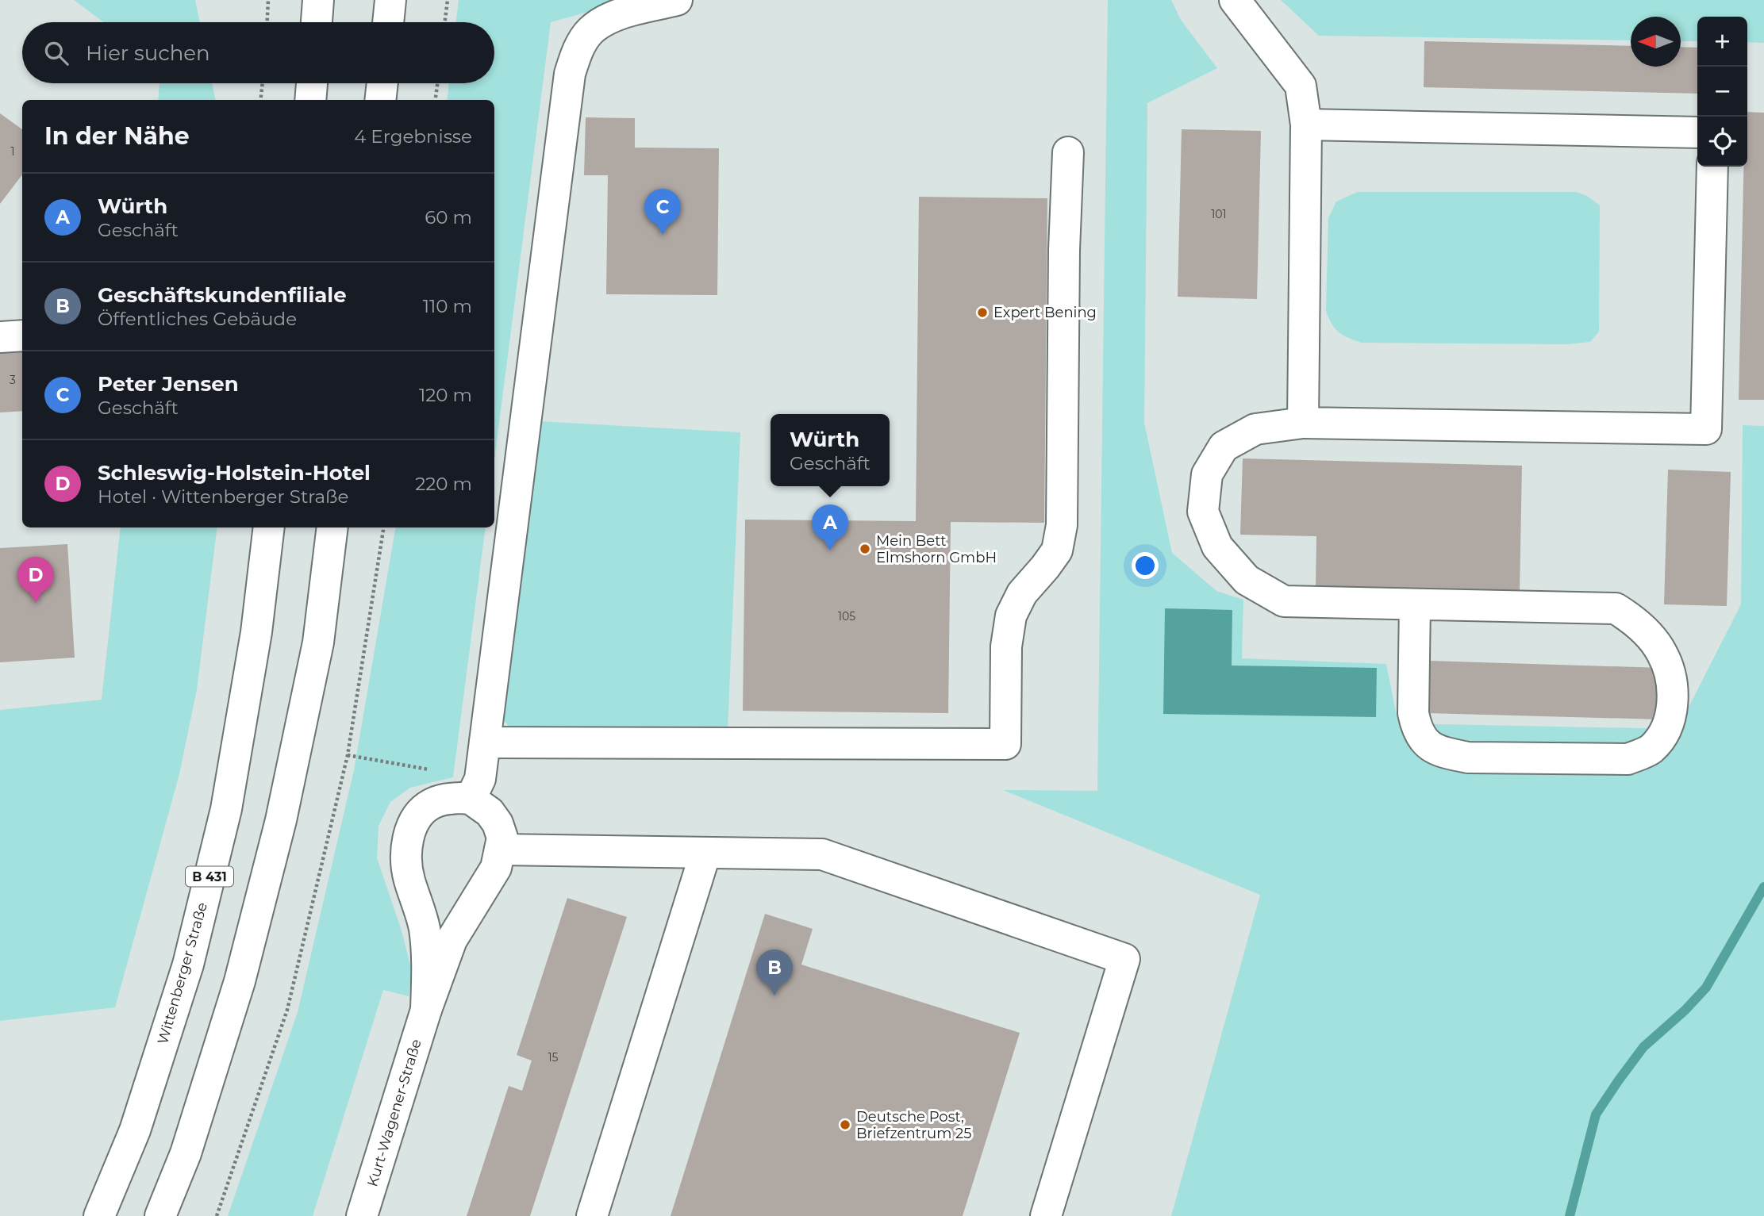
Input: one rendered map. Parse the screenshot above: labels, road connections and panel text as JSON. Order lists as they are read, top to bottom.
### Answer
{
  "streets": {
    "main road": ["B 431", "Wittenberger Straße", "Kurt-Wagener-Straße"]
  },
  "places": ["Expert Bening", "Mein Bett Elmshorn GmbH", "Deutsche Post, Briefzentrum 25"],
  "house_numbers": [
    "1",
    "101",
    "3",
    "105",
    "15"
  ],
  "north": "left",
  "page": {
    "map_buttons": ["+", "−"],
    "search": "Hier suchen",
    "heading": ["In der Nähe", "4 Ergebnisse"],
    "list": [
      {
        "mark": "A",
        "name": "Würth",
        "note": "Geschäft",
        "value": "60 m"
      },
      {
        "mark": "B",
        "name": "Geschäftskundenfiliale",
        "note": "Öffentliches Gebäude",
        "value": "110 m"
      },
      {
        "mark": "C",
        "name": "Peter Jensen",
        "note": "Geschäft",
        "value": "120 m"
      },
      {
        "mark": "D",
        "name": "Schleswig-Holstein-Hotel",
        "note": "Hotel · Wittenberger Straße",
        "value": "220 m"
      }
    ],
    "pins": [
      "C",
      "A",
      "D",
      "B"
    ],
    "popup": ["Würth", "Geschäft"]
  }
}
